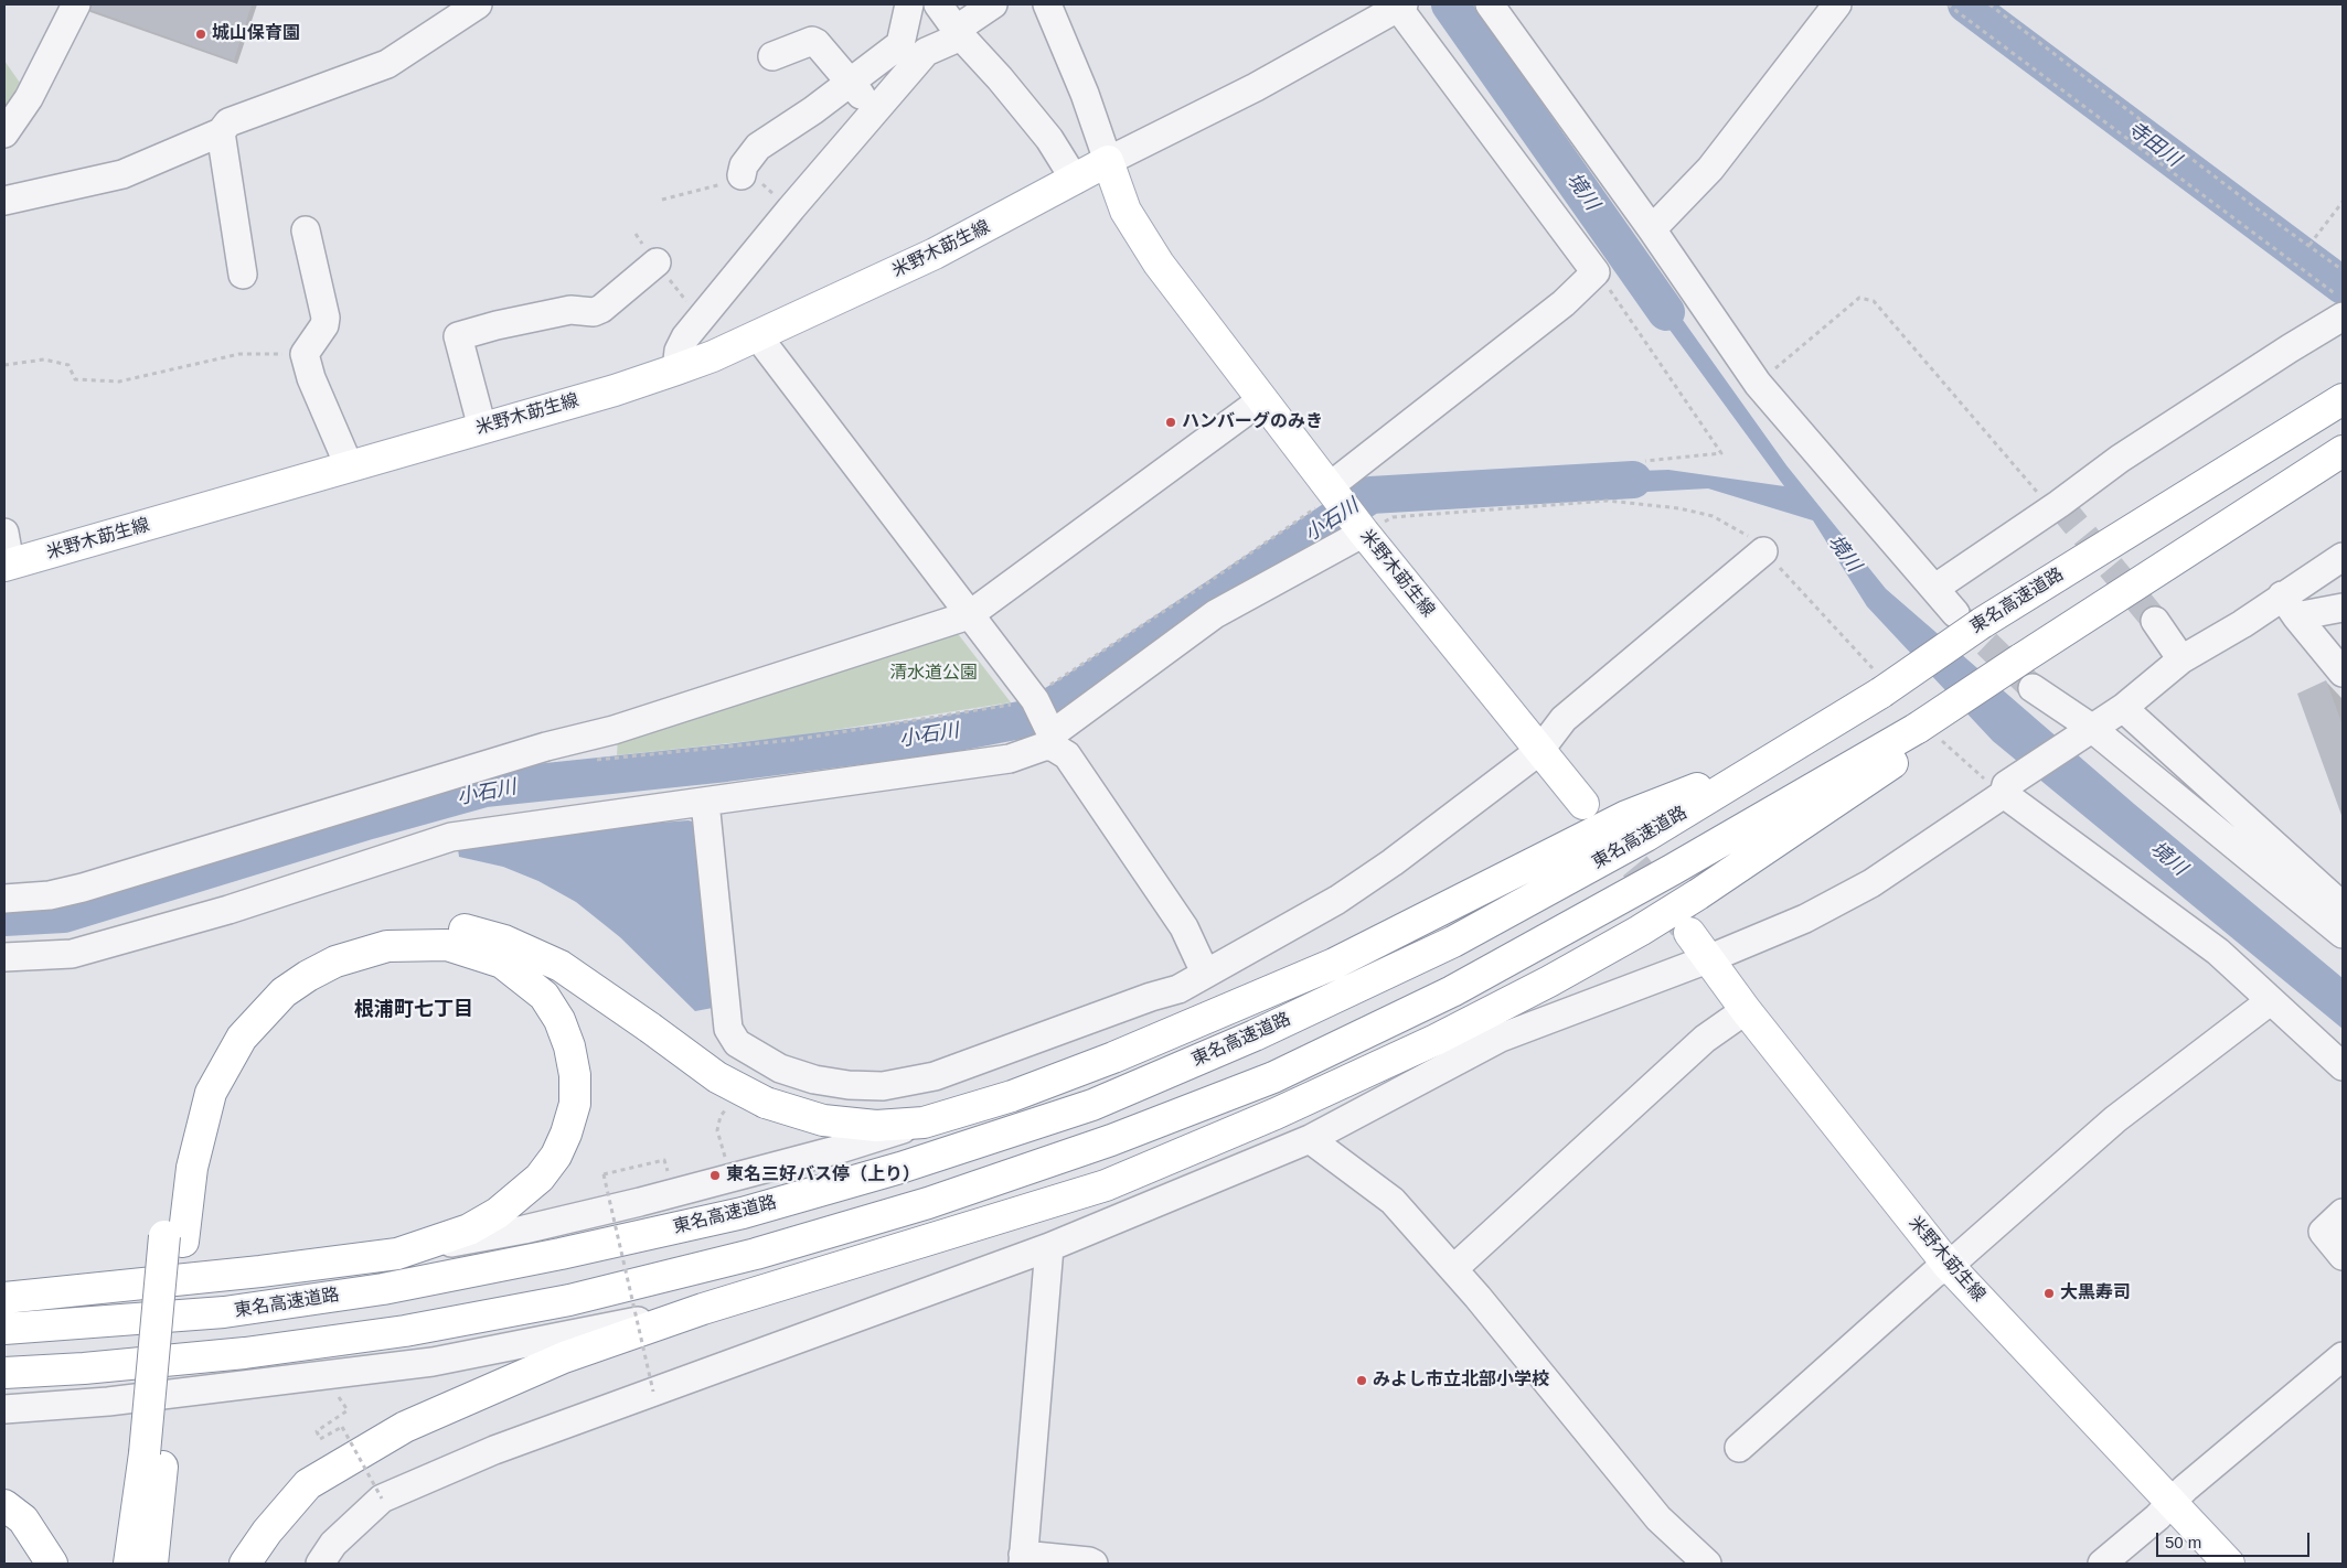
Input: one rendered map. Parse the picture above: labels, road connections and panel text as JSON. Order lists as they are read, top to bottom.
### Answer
{
  "streets": {
    "main road": ["米野木莇生線", "東名高速道路"]
  },
  "districts": ["根浦町七丁目"],
  "water": ["寺田川", "境川", "小石川"],
  "parks": ["清水道公園"],
  "places": [
    "城山保育園",
    "ハンバーグのみき",
    "東名三好バス停（上り）",
    "大黒寿司",
    "みよし市立北部小学校"
  ],
  "scale_bar": "50 m"
}
